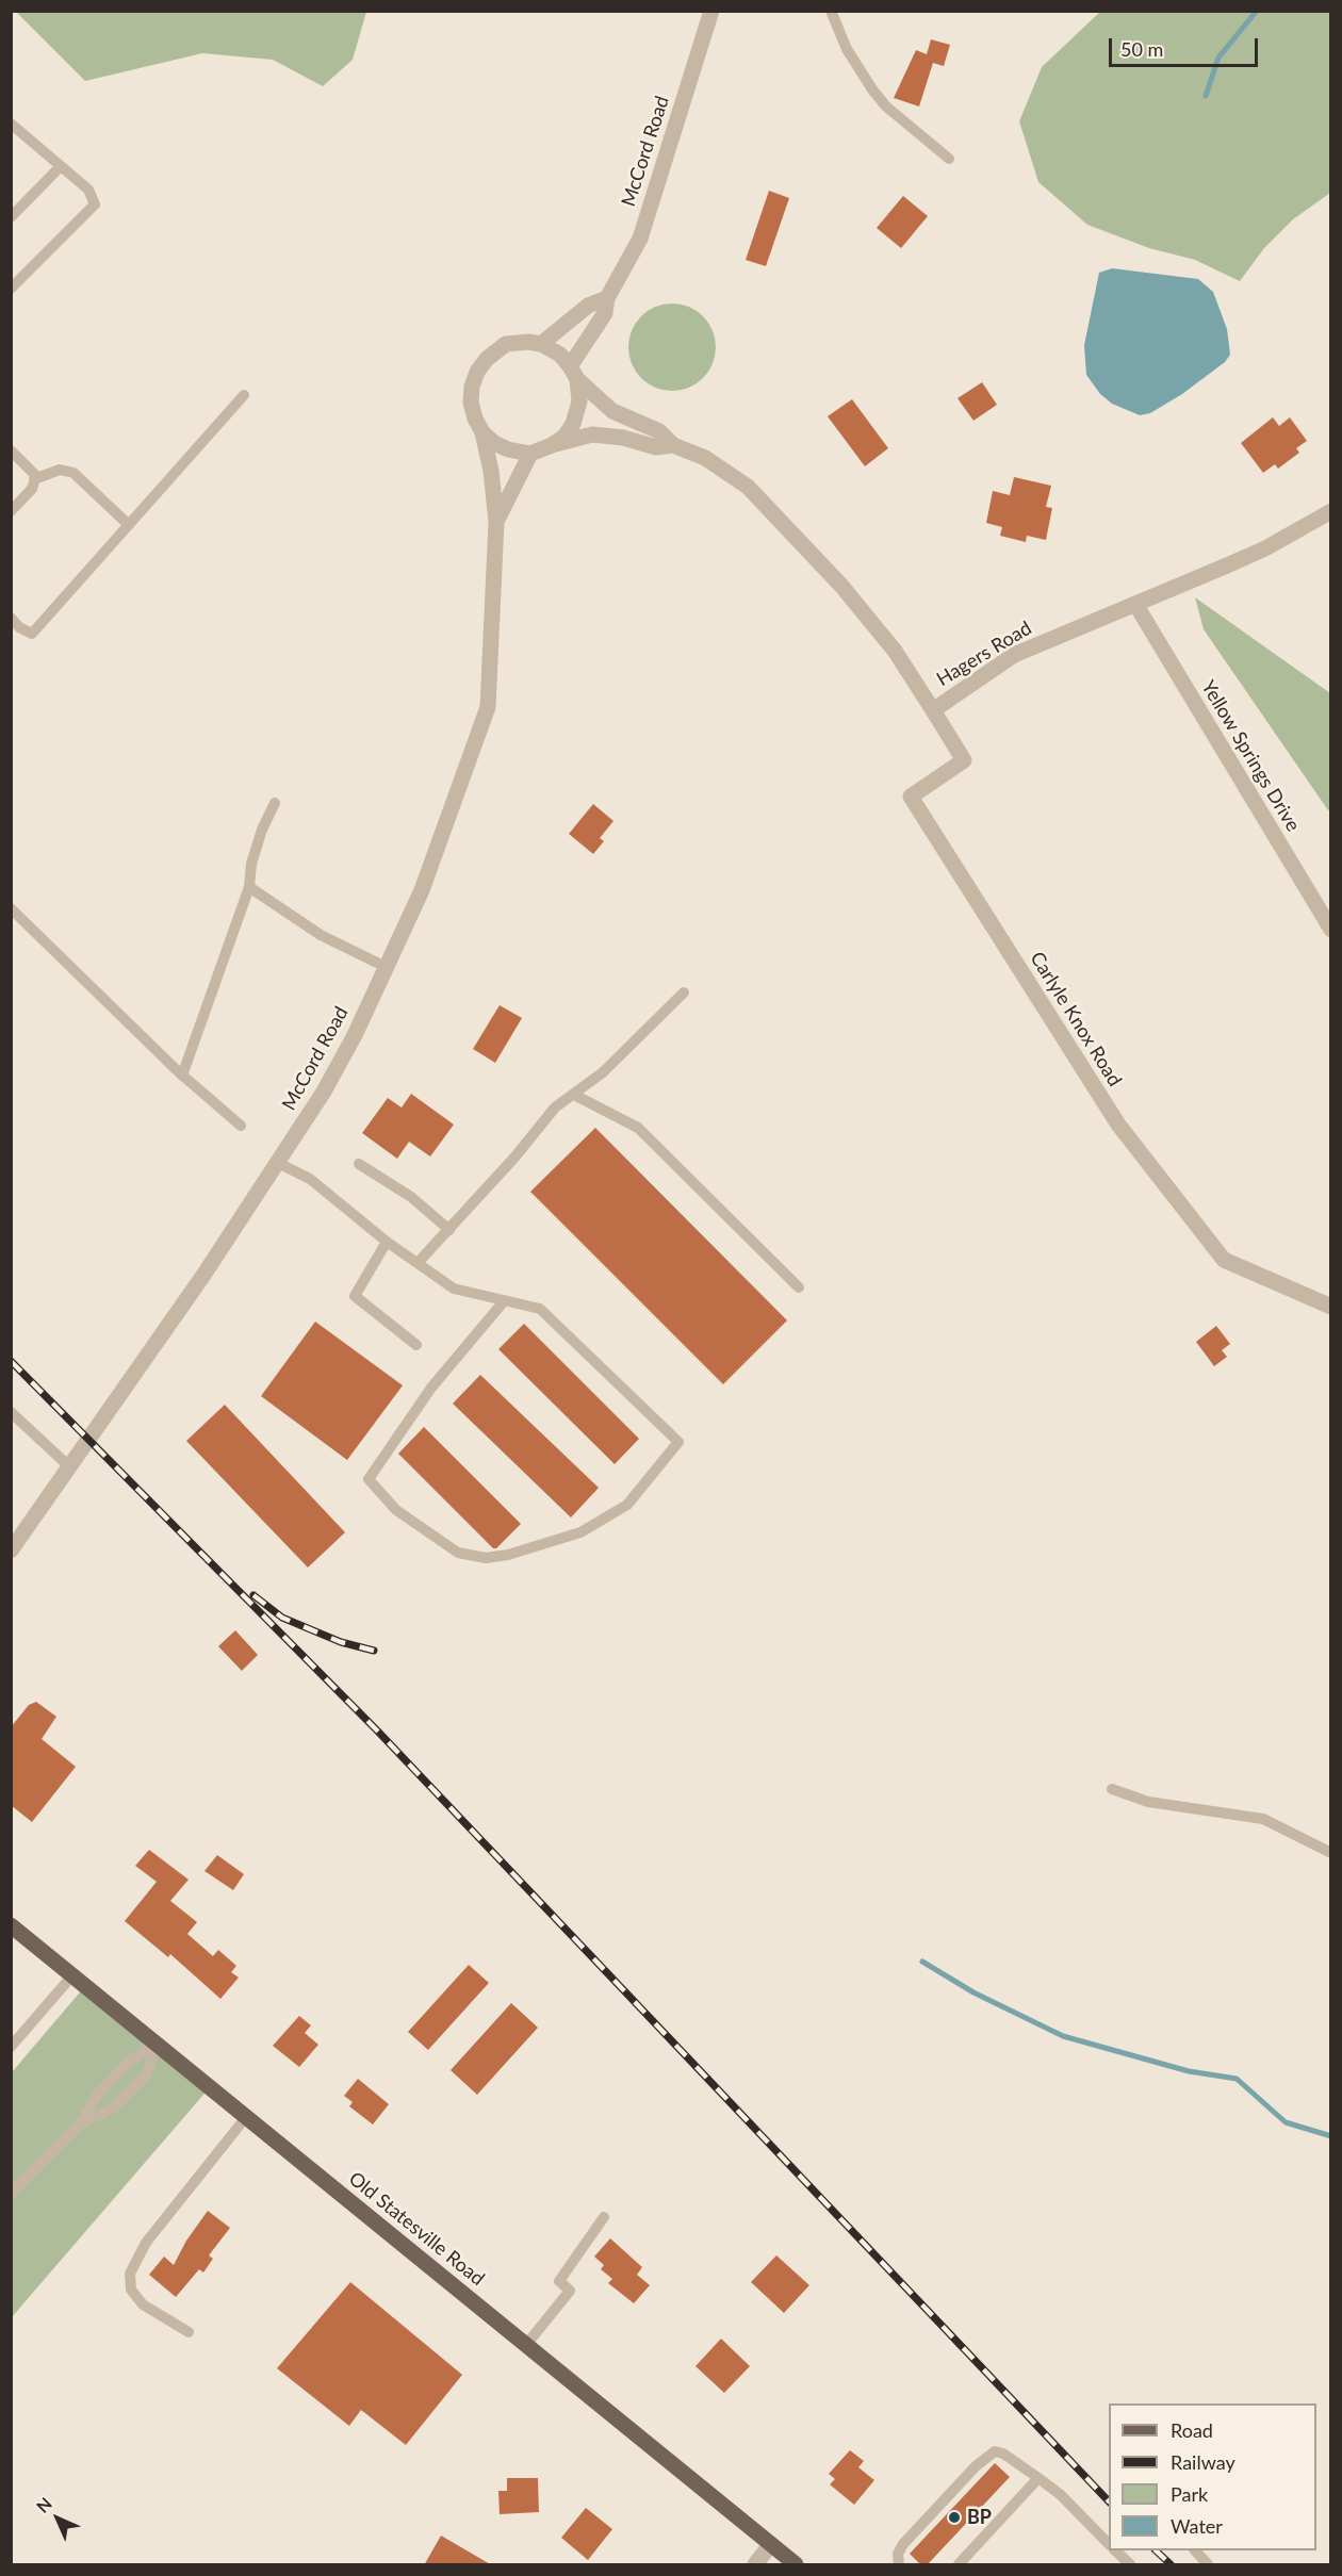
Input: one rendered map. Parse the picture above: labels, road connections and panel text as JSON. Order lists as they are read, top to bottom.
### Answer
{
  "streets": {
    "main road": ["Old Statesville Road"],
    "street": [
      "McCord Road",
      "Hagers Road",
      "Yellow Springs Drive",
      "Carlyle Knox Road"
    ]
  },
  "crossings": [
    ["McCord Road", "Hagers Road"],
    ["Hagers Road", "Yellow Springs Drive"],
    ["Hagers Road", "Carlyle Knox Road"]
  ],
  "places": ["BP"],
  "legend": [
    "Road",
    "Railway",
    "Park",
    "Water"
  ],
  "scale_bar": "50 m",
  "north": "top left"
}
